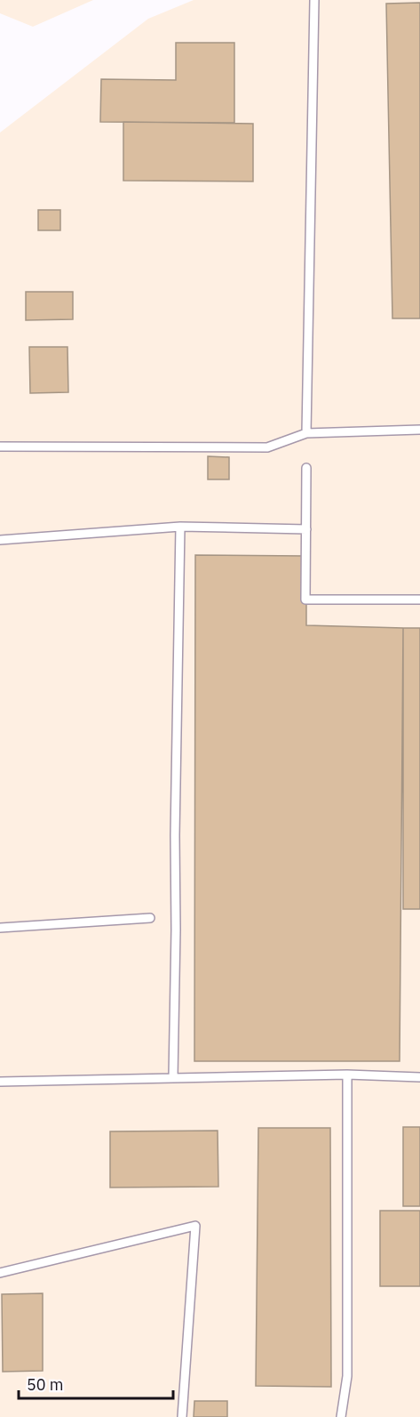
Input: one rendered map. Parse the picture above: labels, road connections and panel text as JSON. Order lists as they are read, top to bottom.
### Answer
{
  "scale_bar": "50 m"
}
